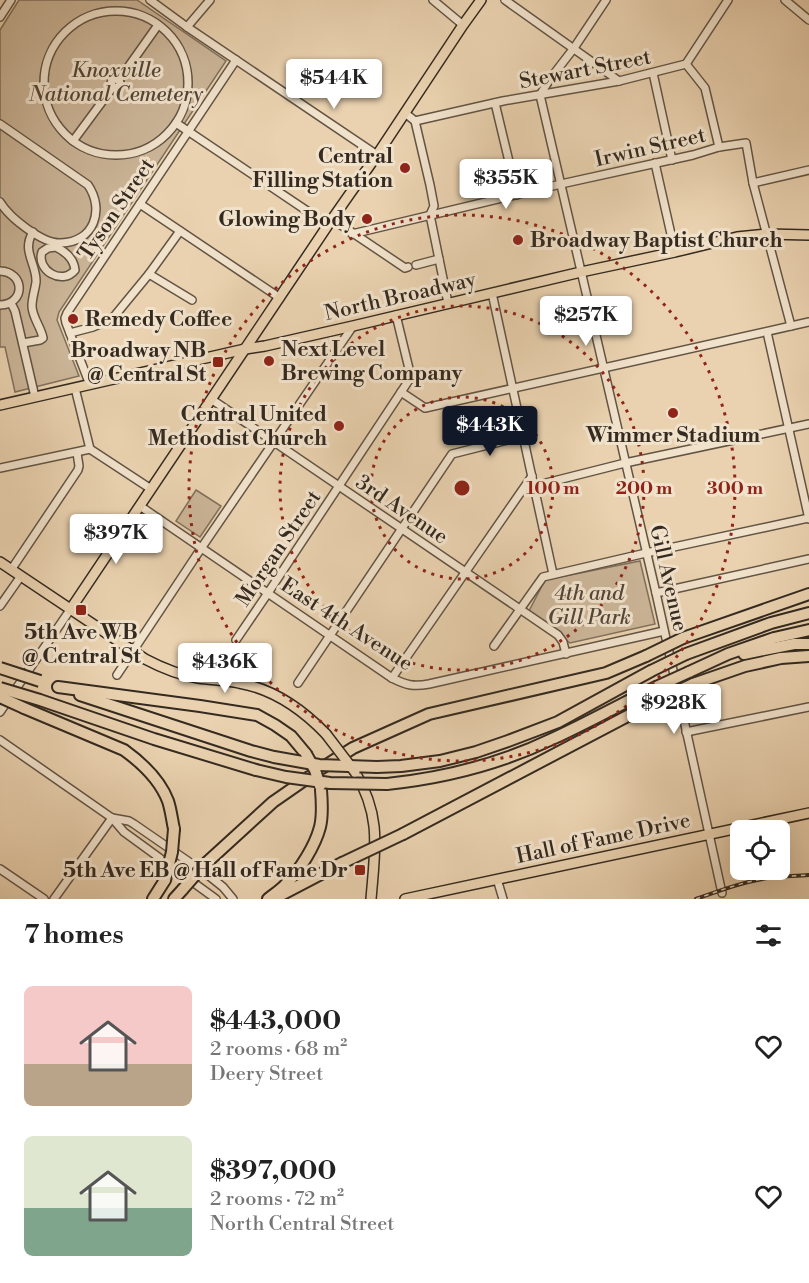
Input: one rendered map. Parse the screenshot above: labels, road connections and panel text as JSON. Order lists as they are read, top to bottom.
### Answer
{
  "streets": {
    "main road": ["North Broadway", "Hall of Fame Drive"],
    "street": [
      "Stewart Street",
      "Irwin Street",
      "Tyson Street",
      "3rd Avenue",
      "Morgan Street",
      "Gill Avenue",
      "East 4th Avenue"
    ]
  },
  "crossings": [
    ["Stewart Street", "Gill Avenue"],
    ["Irwin Street", "Gill Avenue"],
    ["Tyson Street", "North Broadway"],
    ["North Broadway", "Morgan Street"],
    ["North Broadway", "Gill Avenue"],
    ["3rd Avenue", "Morgan Street"],
    ["3rd Avenue", "East 4th Avenue"],
    ["Morgan Street", "East 4th Avenue"],
    ["Gill Avenue", "East 4th Avenue"],
    ["Gill Avenue", "Hall of Fame Drive"]
  ],
  "parks": ["Knoxville National Cemetery", "4th and Gill Park"],
  "places": {
    "other": [
      "Central Filling Station",
      "Glowing Body",
      "Broadway Baptist Church",
      "Remedy Coffee",
      "Next Level Brewing Company",
      "Wimmer Stadium",
      "Central United Methodist Church"
    ],
    "transit": ["Broadway NB @ Central St", "5th Ave WB @ Central St", "5th Ave EB @ Hall of Fame Dr"]
  },
  "page": {
    "price": [
      "$544K",
      "$355K",
      "$257K",
      "$443K",
      "$397K",
      "$436K",
      "$928K"
    ],
    "heading": "7 homes",
    "list": [
      {
        "name": "$443,000",
        "note": "2 rooms · 68 m² · Deery Street"
      },
      {
        "name": "$397,000",
        "note": "2 rooms · 72 m² · North Central Street"
      }
    ]
  },
  "rings": ["100 m", "200 m", "300 m"]
}
